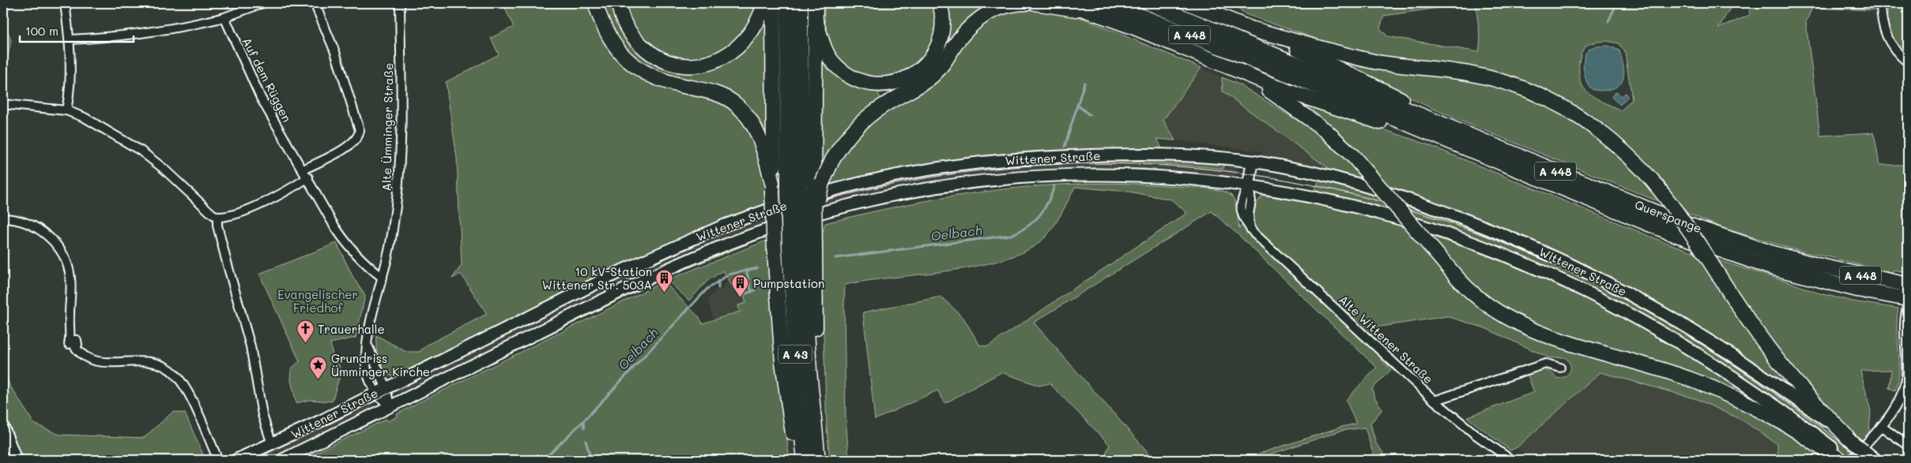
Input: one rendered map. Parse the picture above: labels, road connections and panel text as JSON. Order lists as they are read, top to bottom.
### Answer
{
  "streets": {
    "highway": ["A 448", "Querspange", "A 43"],
    "main road": ["Wittener Straße"],
    "street": ["Auf dem Rüggen", "Alte Ümminger Straße", "Alte Wittener Straße"]
  },
  "crossings": [
    ["A 448", "Querspange"],
    ["Auf dem Rüggen", "Alte Ümminger Straße"],
    ["Alte Ümminger Straße", "Wittener Straße"],
    ["Wittener Straße", "Alte Wittener Straße"]
  ],
  "water": ["Oelbach"],
  "parks": ["Evangelischer Friedhof"],
  "places": {
    "building": ["10 kV-Station Wittener Str. 503A", "Pumpstation"],
    "church": ["Trauerhalle"],
    "place": ["Grundriss Ümminger Kirche"]
  },
  "scale_bar": "100 m"
}
